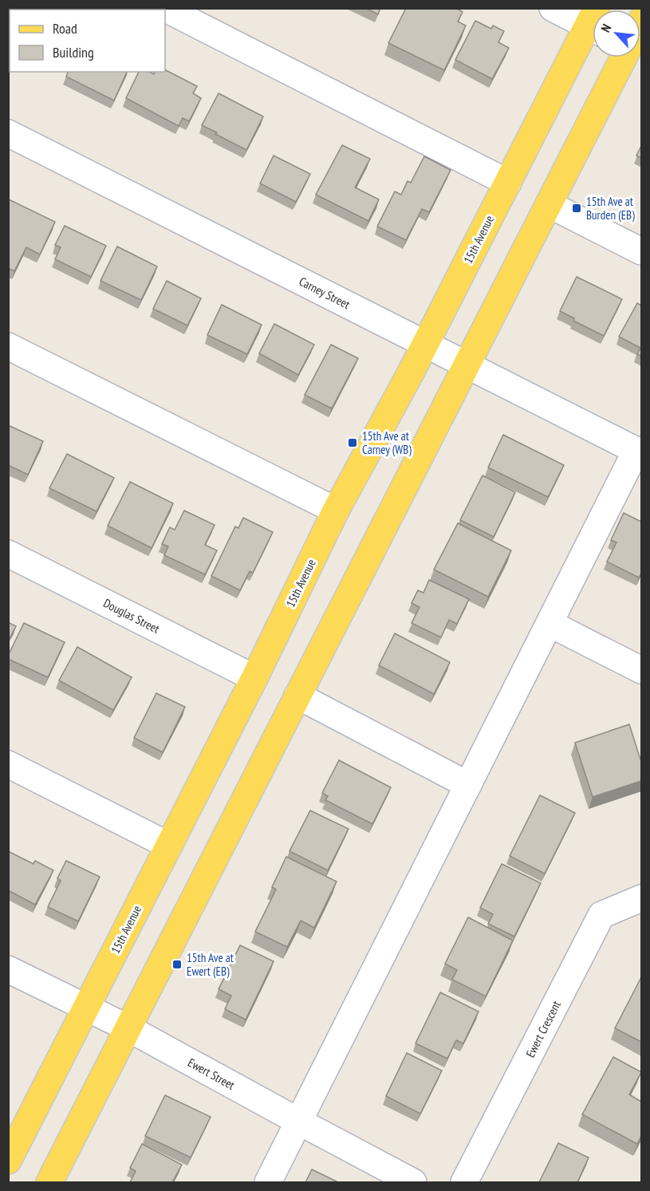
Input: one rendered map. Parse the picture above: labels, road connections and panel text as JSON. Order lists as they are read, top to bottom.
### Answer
{
  "streets": {
    "main road": ["15th Avenue"],
    "street": [
      "Carney Street",
      "Douglas Street",
      "Ewert Crescent",
      "Ewert Street"
    ]
  },
  "crossings": [
    ["15th Avenue", "Carney Street"],
    ["15th Avenue", "Douglas Street"],
    ["15th Avenue", "Ewert Street"]
  ],
  "places": {
    "transit": ["15th Ave at Burden (EB)", "15th Ave at Carney (WB)", "15th Ave at Ewert (EB)"]
  },
  "legend": ["Road", "Building"],
  "north": "top left"
}
